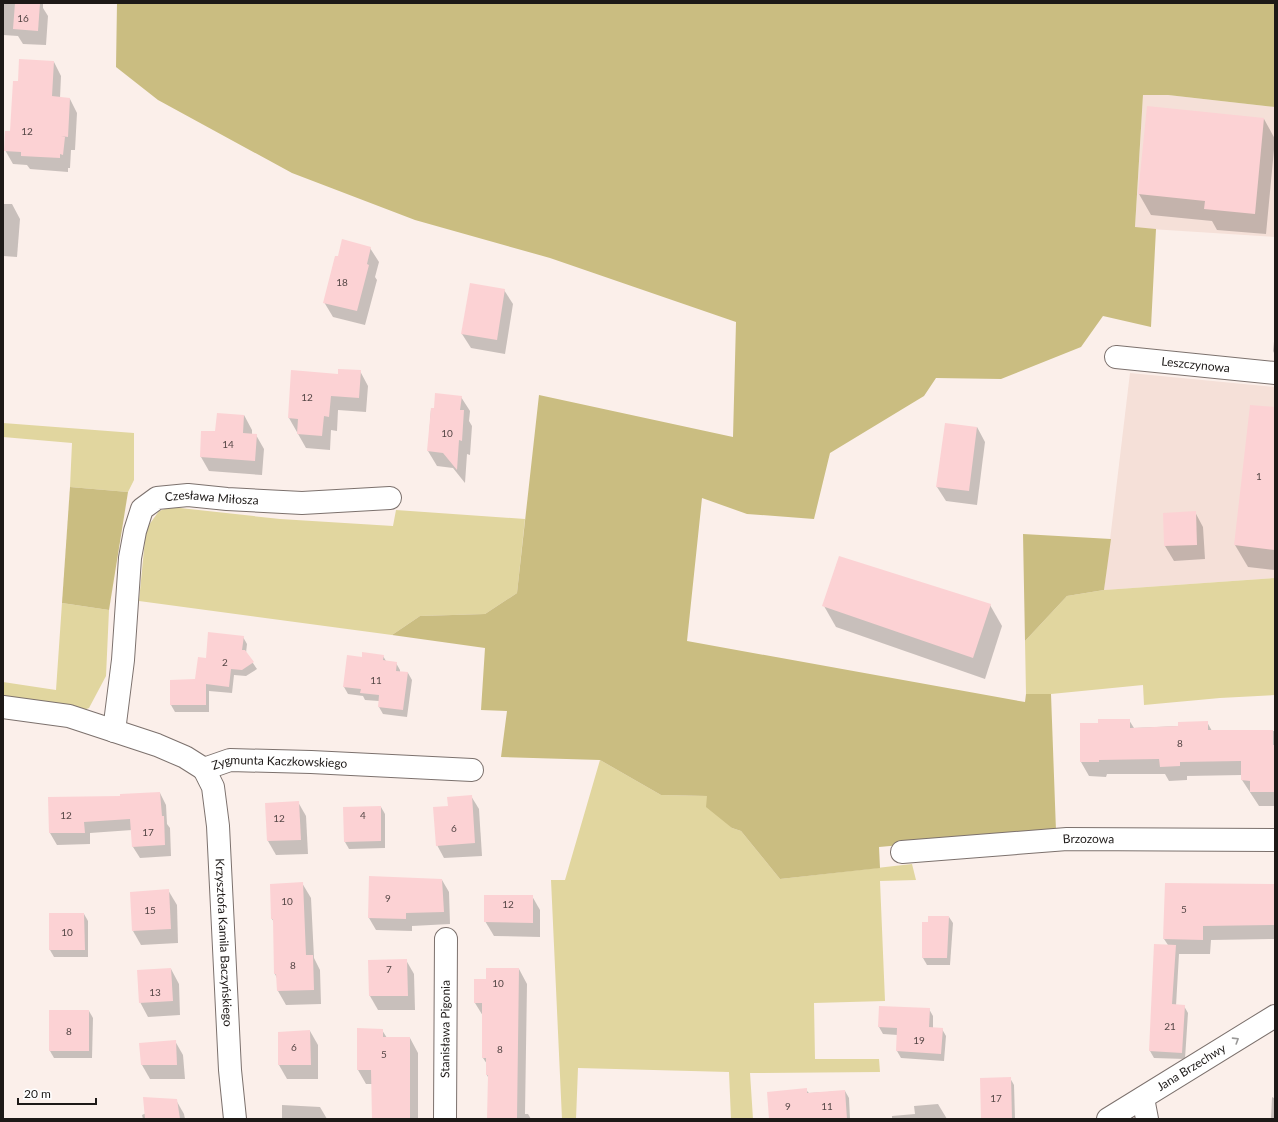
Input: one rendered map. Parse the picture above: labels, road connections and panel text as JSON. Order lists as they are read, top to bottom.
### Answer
{
  "streets": {
    "street": [
      "Leszczynowa",
      "Czesława Miłosza",
      "Zygmunta Kaczkowskiego",
      "Brzozowa",
      "Krzysztofa Kamila Baczyńskiego",
      "Stanisława Pigonia",
      "Jana Brzechwy"
    ]
  },
  "crossings": [
    ["Czesława Miłosza", "Zygmunta Kaczkowskiego"],
    ["Zygmunta Kaczkowskiego", "Krzysztofa Kamila Baczyńskiego"]
  ],
  "one_way": ["Jana Brzechwy"],
  "house_numbers": [
    "16",
    "12",
    "18",
    "12",
    "10",
    "14",
    "1",
    "2",
    "11",
    "8",
    "12",
    "4",
    "12",
    "6",
    "17",
    "9",
    "10",
    "12",
    "5",
    "15",
    "10",
    "8",
    "7",
    "10",
    "13",
    "21",
    "8",
    "19",
    "6",
    "8",
    "5",
    "17",
    "9",
    "11"
  ],
  "scale_bar": "20 m"
}
